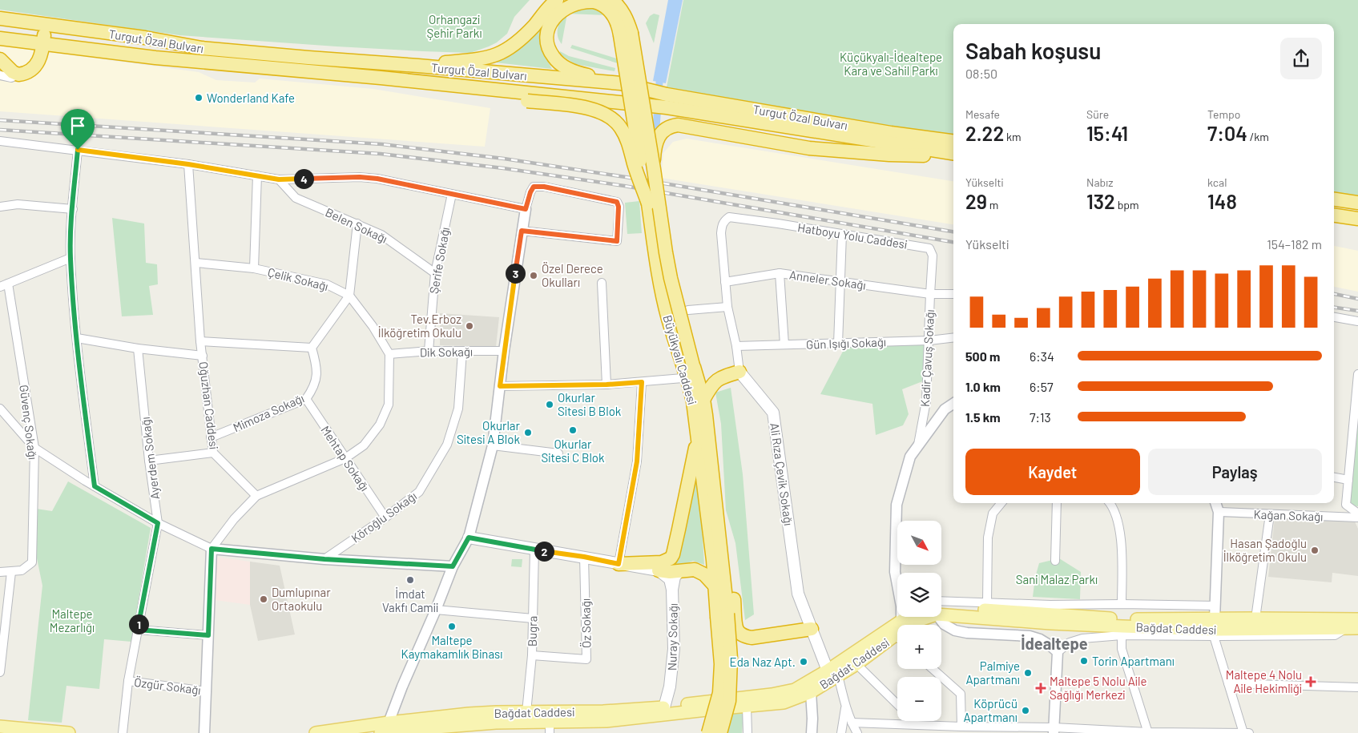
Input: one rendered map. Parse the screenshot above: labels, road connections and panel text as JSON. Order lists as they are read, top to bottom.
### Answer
{
  "streets": {
    "highway": ["Turgut Özal Bulvarı", "Büyükyalı Caddesi"],
    "main road": ["Ali Rıza Çevik Sokağı", "Bağdat Caddesi", "Nuray Sokağı"],
    "street": [
      "Belen Sokağı",
      "Hatboyu Yolu Caddesi",
      "Şerife Sokağı",
      "Çelik Sokağı",
      "Anneler Sokağı",
      "Gün Işığı Sokağı",
      "Dik Sokağı",
      "Kadir Çavuş Sokağı",
      "Oğuzhan Caddesi",
      "Mimoza Sokağı",
      "Güvenç Sokağı",
      "Ayerdem Sokağı",
      "Mehtap Sokağı",
      "Kağan Sokağı",
      "Köroğlu Sokağı",
      "Öz Sokağı",
      "Bugra",
      "Özgür Sokağı"
    ]
  },
  "crossings": [
    ["Belen Sokağı", "Şerife Sokağı"],
    ["Hatboyu Yolu Caddesi", "Anneler Sokağı"],
    ["Hatboyu Yolu Caddesi", "Kadir Çavuş Sokağı"],
    ["Şerife Sokağı", "Dik Sokağı"],
    ["Çelik Sokağı", "Dik Sokağı"],
    ["Çelik Sokağı", "Oğuzhan Caddesi"],
    ["Anneler Sokağı", "Kadir Çavuş Sokağı"],
    ["Gün Işığı Sokağı", "Kadir Çavuş Sokağı"],
    ["Dik Sokağı", "Köroğlu Sokağı"],
    ["Oğuzhan Caddesi", "Mimoza Sokağı"],
    ["Mimoza Sokağı", "Mehtap Sokağı"],
    ["Ayerdem Sokağı", "Özgür Sokağı"],
    ["Mehtap Sokağı", "Köroğlu Sokağı"],
    ["Ali Rıza Çevik Sokağı", "Bağdat Caddesi"],
    ["Öz Sokağı", "Bugra"],
    ["Bağdat Caddesi", "Bugra"],
    ["Bağdat Caddesi", "Nuray Sokağı"]
  ],
  "districts": ["İdealtepe"],
  "parks": [
    "Orhangazi Şehir Parkı",
    "Küçükyalı-İdealtepe Kara ve Sahil Parkı",
    "Sani Malaz Parkı",
    "Maltepe Mezarlığı"
  ],
  "places": {
    "other": [
      "Wonderland Kafe",
      "Özel Derece Okulları",
      "Tev.Erboz İlköğretim Okulu",
      "Okurlar Sitesi B Blok",
      "Okurlar Sitesi C Blok",
      "Okurlar Sitesi A Blok",
      "Hasan Şadoğlu İlköğretim Okulu",
      "İmdat Vakfı Camii",
      "Dumlupınar Ortaokulu",
      "Maltepe Kaymakamlık Binası",
      "Torin Apartmanı",
      "Eda Naz Apt.",
      "Palmiye Apartmanı",
      "Köprücü Apartmanı"
    ],
    "health": ["Maltepe 4 Nolu Aile Hekimliği", "Maltepe 5 Nolu Aile Sağlığı Merkezi"]
  },
  "north": "bottom right",
  "page": {
    "heading": ["Sabah koşusu", "08:50"],
    "stats": [
      ["Mesafe", "2.22 km"],
      ["Süre", "15:41"],
      ["Tempo", "7:04 /km"],
      ["Yükselti", "29 m"],
      ["Nabız", "132 bpm"],
      ["kcal", "148"]
    ],
    "pins": [
      "4",
      "3",
      "2",
      "1"
    ],
    "chart": ["Yükselti", "154–182 m"],
    "list": [
      {
        "name": "500 m",
        "note": "6:34"
      },
      {
        "name": "1.0 km",
        "note": "6:57"
      },
      {
        "name": "1.5 km",
        "note": "7:13"
      }
    ],
    "buttons": ["Kaydet", "Paylaş"],
    "map_buttons": ["+", "−"]
  }
}
